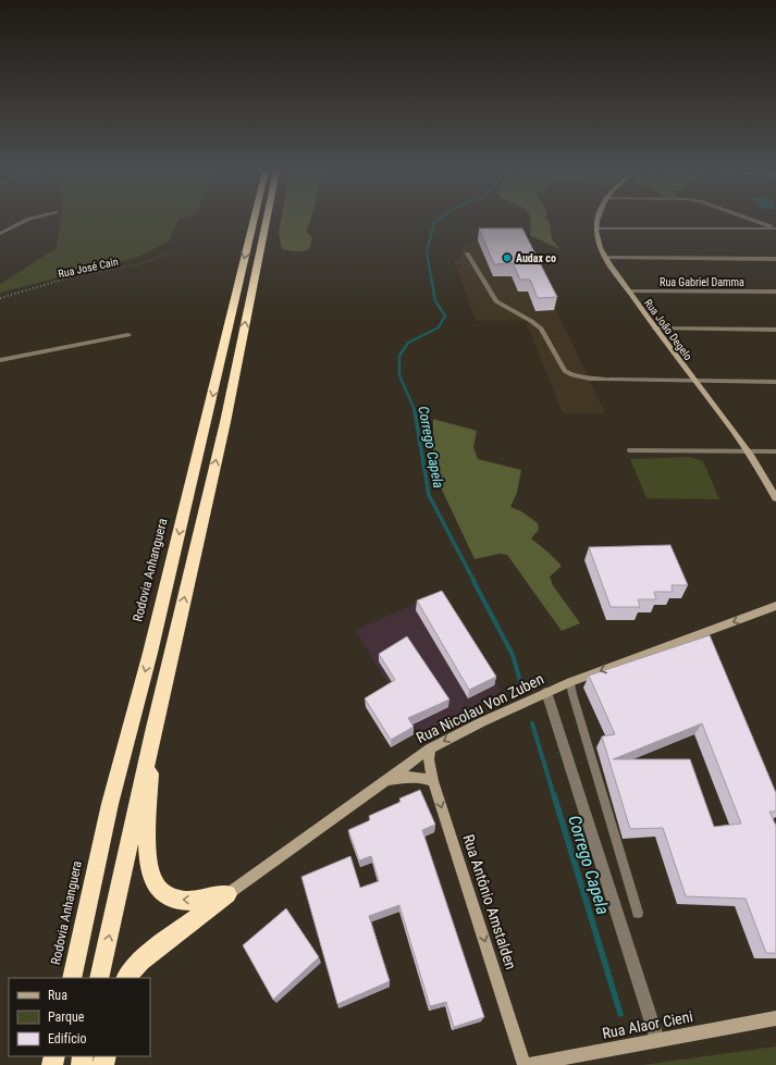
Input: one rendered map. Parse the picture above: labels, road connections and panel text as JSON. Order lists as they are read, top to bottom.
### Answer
{
  "streets": {
    "highway": ["Rodovia Anhanguera"],
    "main road": [
      "Rua João Degelo",
      "Rua Nicolau Von Zuben",
      "Rua Antônio Amstalden",
      "Rua Alaor Cieni"
    ],
    "street": ["Rua Gabriel Damma"],
    "path": ["Rua José Cain"]
  },
  "crossings": [
    ["Rua Gabriel Damma", "Rua João Degelo"],
    ["Rua Nicolau Von Zuben", "Rua Antônio Amstalden"],
    ["Rua Antônio Amstalden", "Rua Alaor Cieni"]
  ],
  "one_way": ["Rua Nicolau Von Zuben", "Rua Antônio Amstalden"],
  "water": ["Corrego Capela"],
  "places": ["Audax co"],
  "legend": ["Rua", "Parque", "Edifício"]
}
